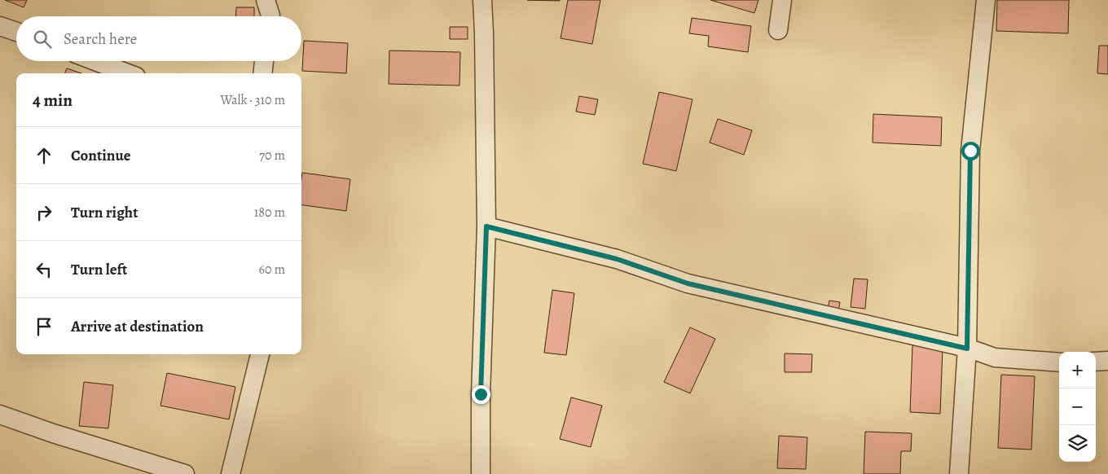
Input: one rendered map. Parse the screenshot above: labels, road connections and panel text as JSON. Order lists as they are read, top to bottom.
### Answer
{
  "page": {
    "search": "Search here",
    "heading": ["4 min", "Walk · 310 m"],
    "list": [
      ["Continue", "70 m"],
      ["Turn right", "180 m"],
      ["Turn left", "60 m"],
      "Arrive at destination"
    ],
    "map_buttons": ["+", "−"]
  }
}
